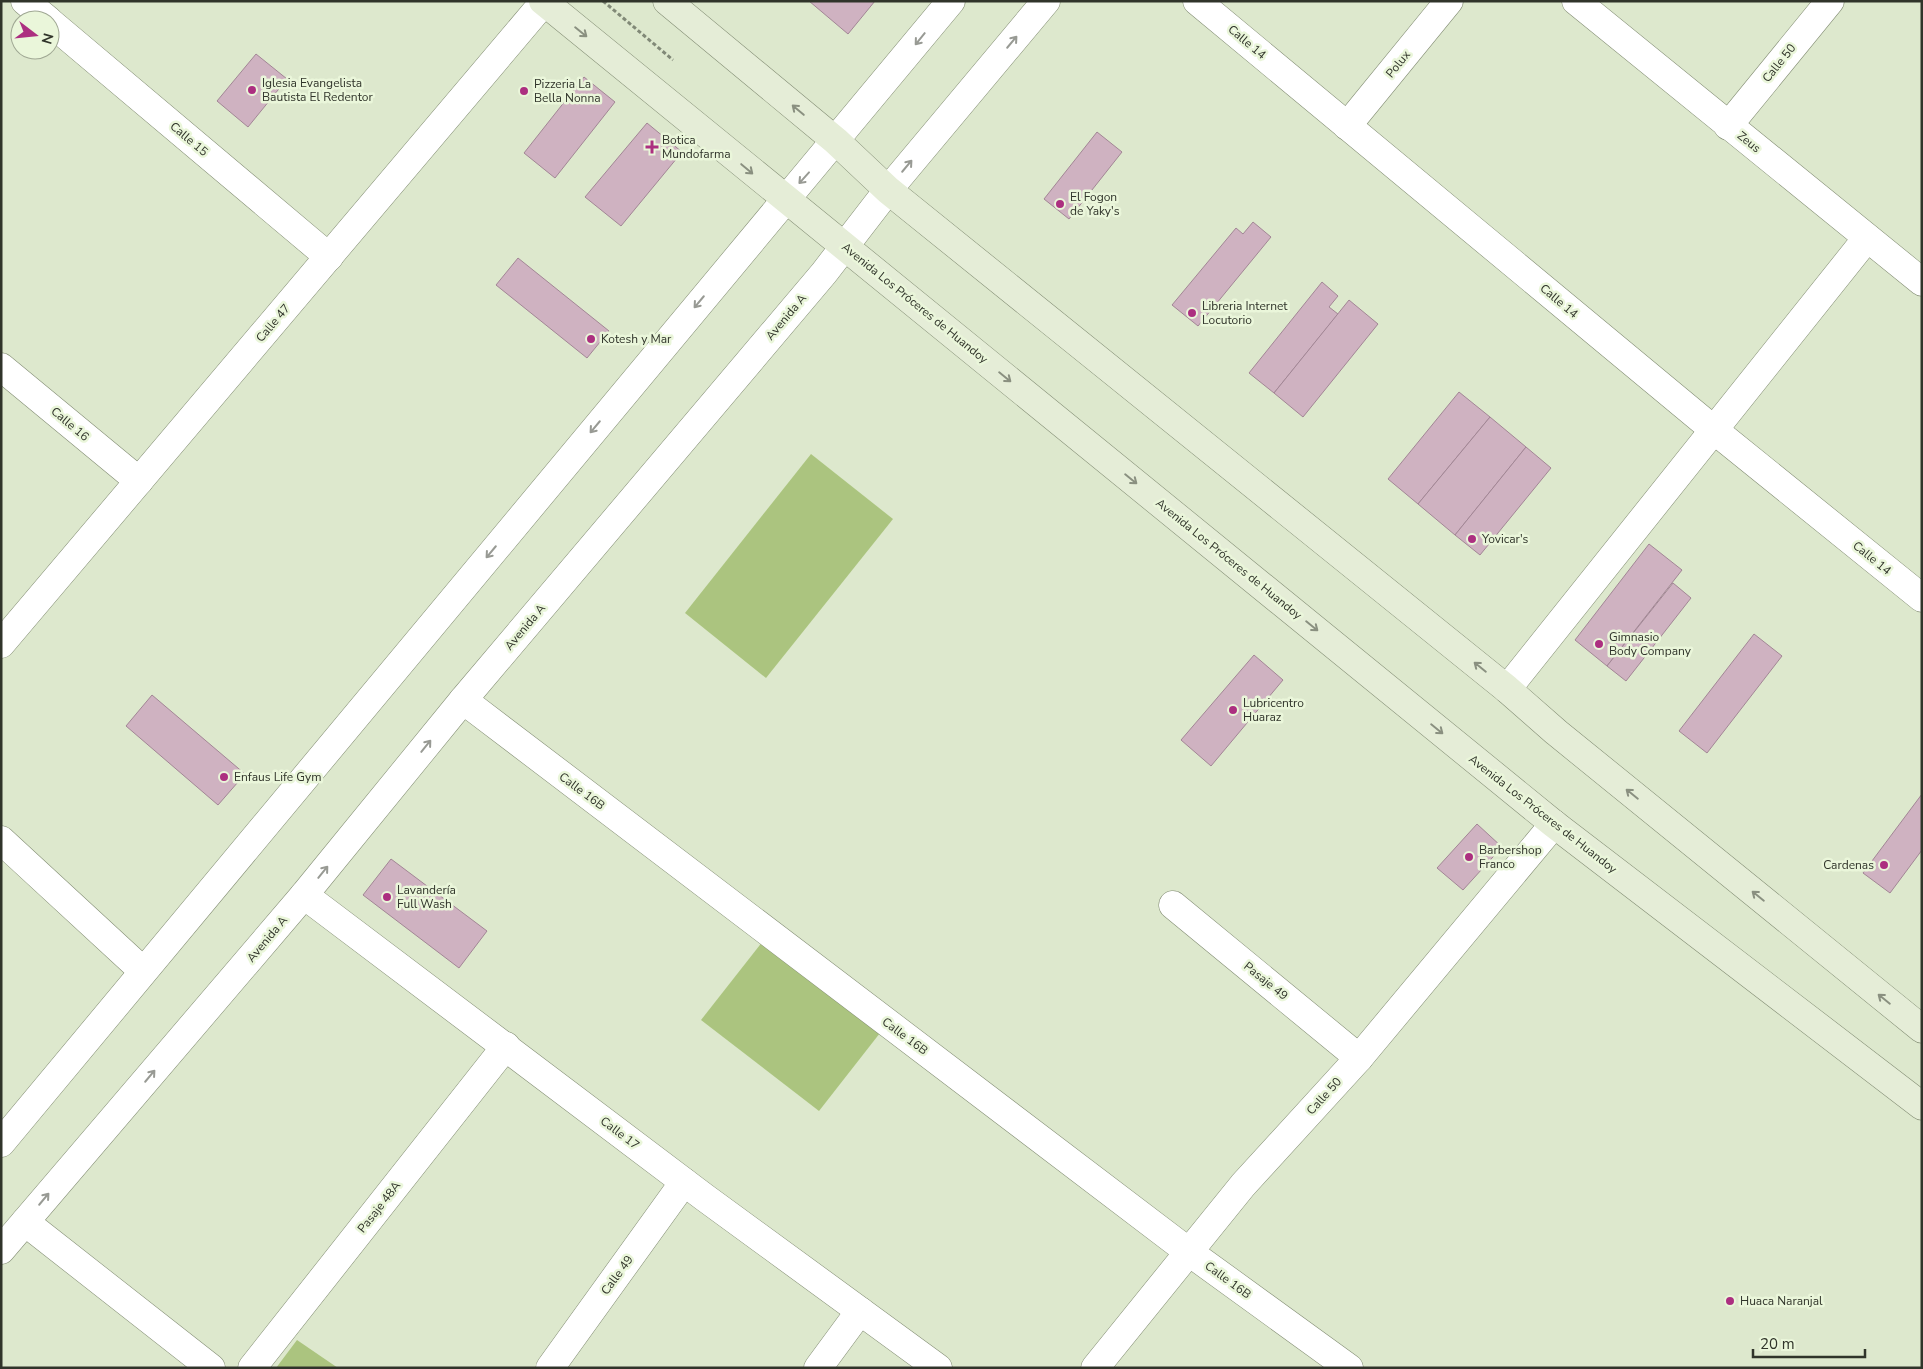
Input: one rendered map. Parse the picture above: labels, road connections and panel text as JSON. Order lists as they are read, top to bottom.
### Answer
{
  "streets": {
    "main road": ["Avenida Los Próceres de Huandoy"],
    "street": [
      "Calle 14",
      "Calle 50",
      "Polux",
      "Calle 15",
      "Zeus",
      "Avenida A",
      "Calle 47",
      "Calle 16",
      "Calle 16B",
      "Pasaje 49",
      "Calle 17",
      "Pasaje 48A",
      "Calle 49"
    ]
  },
  "crossings": [
    ["Calle 14", "Polux"],
    ["Calle 50", "Zeus"],
    ["Calle 50", "Avenida Los Próceres de Huandoy"],
    ["Calle 50", "Calle 16B"],
    ["Calle 50", "Pasaje 49"],
    ["Calle 15", "Calle 47"],
    ["Avenida Los Próceres de Huandoy", "Avenida A"],
    ["Avenida Los Próceres de Huandoy", "Calle 47"],
    ["Avenida A", "Calle 16B"],
    ["Avenida A", "Calle 17"],
    ["Calle 47", "Calle 16"],
    ["Calle 17", "Pasaje 48A"],
    ["Calle 17", "Calle 49"]
  ],
  "places": {
    "other": [
      "Iglesia Evangelista Bautista El Redentor",
      "Pizzeria La Bella Nonna",
      "El Fogon de Yaky's",
      "Libreria Internet Locutorio",
      "Kotesh y Mar",
      "Yovicar's",
      "Gimnasio Body Company",
      "Lubricentro Huaraz",
      "Enfaus Life Gym",
      "Barbershop Franco",
      "Cardenas",
      "Lavandería Full Wash",
      "Huaca Naranjal"
    ],
    "health": ["Botica Mundofarma"]
  },
  "scale_bar": "20 m",
  "north": "right"
}
